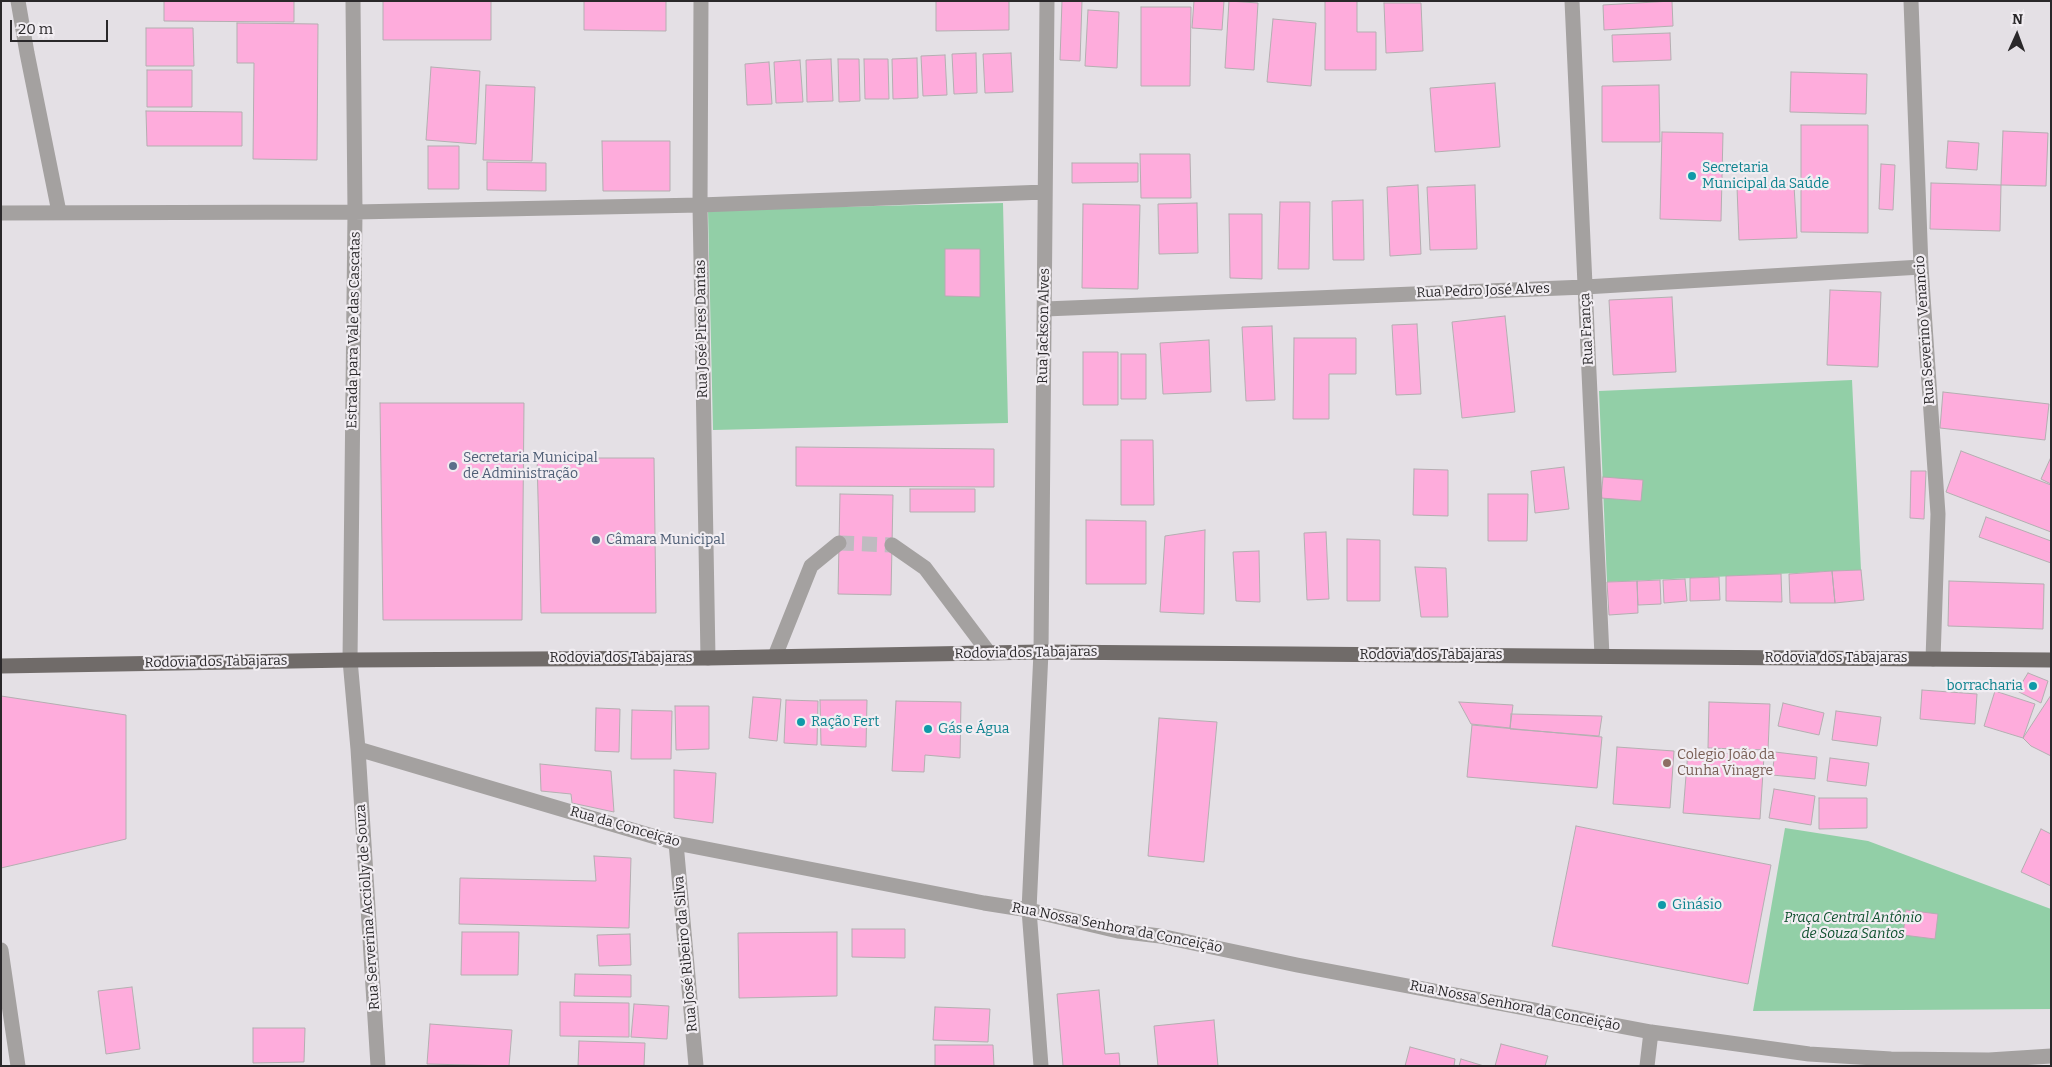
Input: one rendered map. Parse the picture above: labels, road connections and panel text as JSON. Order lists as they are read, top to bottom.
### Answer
{
  "streets": {
    "main road": ["Rodovia dos Tabajaras"],
    "street": [
      "Rua Pedro José Alves",
      "Rua Jackson Alves",
      "Rua José Pires Dantas",
      "Rua França",
      "Estrada para Vale das Cascatas",
      "Rua Severino Venancio",
      "Rua da Conceição",
      "Rua Serverina Acciolly de Souza",
      "Rua Nossa Senhora da Conceição",
      "Rua José Ribeiro da Silva"
    ]
  },
  "crossings": [
    ["Rua Pedro José Alves", "Rua Jackson Alves"],
    ["Rua Pedro José Alves", "Rua França"],
    ["Rua Pedro José Alves", "Rua Severino Venancio"],
    ["Rua Jackson Alves", "Rodovia dos Tabajaras"],
    ["Rua Jackson Alves", "Rua Nossa Senhora da Conceição"],
    ["Rua José Pires Dantas", "Rodovia dos Tabajaras"],
    ["Rua França", "Rodovia dos Tabajaras"],
    ["Estrada para Vale das Cascatas", "Rodovia dos Tabajaras"],
    ["Rua Severino Venancio", "Rodovia dos Tabajaras"],
    ["Rua da Conceição", "Rua Serverina Acciolly de Souza"],
    ["Rua da Conceição", "Rua Nossa Senhora da Conceição"],
    ["Rua da Conceição", "Rua José Ribeiro da Silva"]
  ],
  "parks": ["Praça Central Antônio de Souza Santos"],
  "places": [
    "Secretaria Municipal da Saúde",
    "Secretaria Municipal de Administração",
    "Câmara Municipal",
    "borracharia",
    "Ração Fert",
    "Gás e Água",
    "Colegio João da Cunha Vinagre",
    "Ginásio"
  ],
  "scale_bar": "20 m",
  "north": "top"
}
